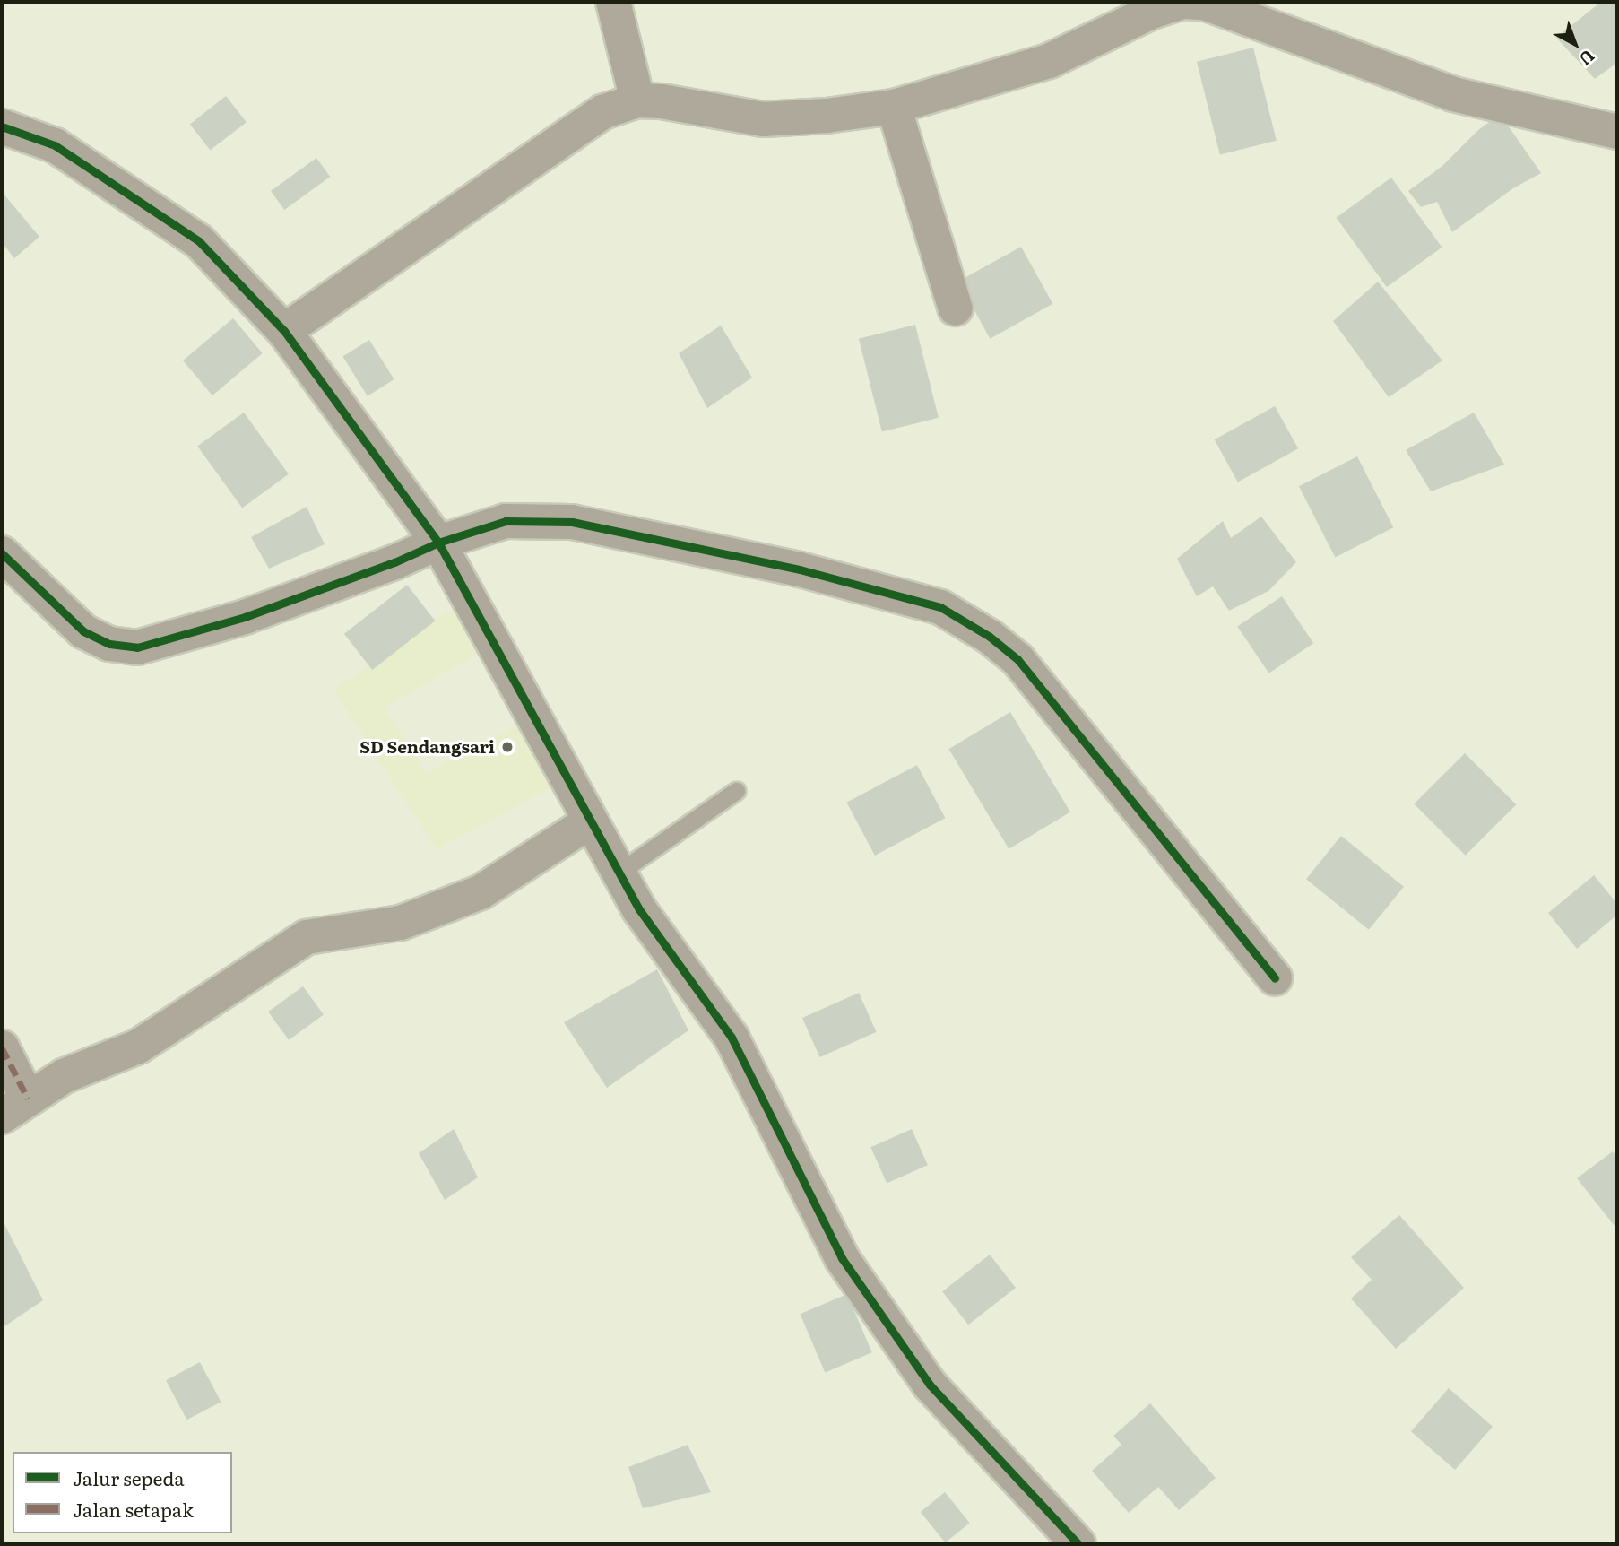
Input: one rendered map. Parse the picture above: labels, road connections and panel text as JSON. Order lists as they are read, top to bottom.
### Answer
{
  "places": ["SD Sendangsari"],
  "legend": ["Jalur sepeda", "Jalan setapak"],
  "north": "bottom right"
}
